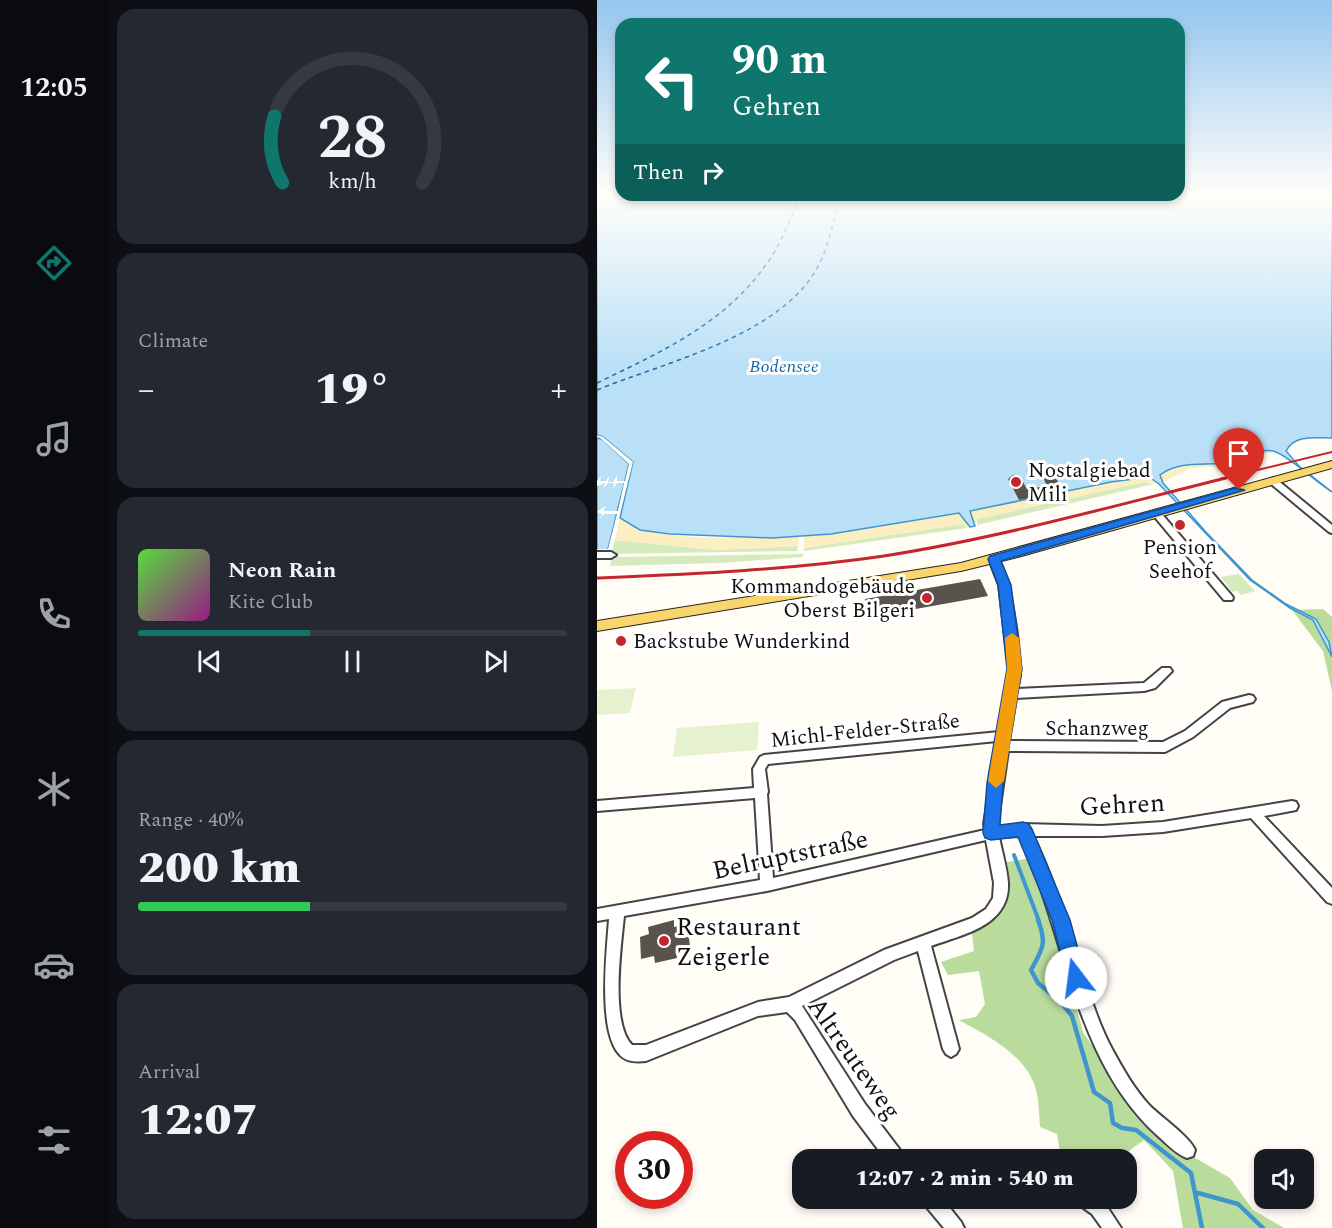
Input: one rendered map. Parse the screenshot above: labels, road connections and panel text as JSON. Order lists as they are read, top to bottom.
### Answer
{
  "streets": {
    "street": [
      "Schanzweg",
      "Michl-Felder-Straße",
      "Gehren",
      "Belruptstraße",
      "Altreuteweg"
    ]
  },
  "crossings": [
    ["Schanzweg", "Michl-Felder-Straße"],
    ["Michl-Felder-Straße", "Belruptstraße"],
    ["Gehren", "Belruptstraße"],
    ["Belruptstraße", "Altreuteweg"]
  ],
  "water": ["Bodensee"],
  "places": [
    "Nostalgiebad Mili",
    "Pension Seehof",
    "Kommandogebäude Oberst Bilgeri",
    "Backstube Wunderkind",
    "Restaurant Zeigerle"
  ],
  "page": {
    "tabs": "12:05",
    "turn": ["90 m", "Gehren"],
    "then": "Then",
    "tile": [
      "Climate",
      ["Range · 40%", "200 km"],
      ["Arrival", "12:07"]
    ],
    "heat": ["−", "19°", "+"],
    "song": ["Neon Rain", "Kite Club"],
    "limit": "30",
    "trip": "12:07 · 2 min · 540 m",
    "gauge": ["28", "km/h"]
  }
}
